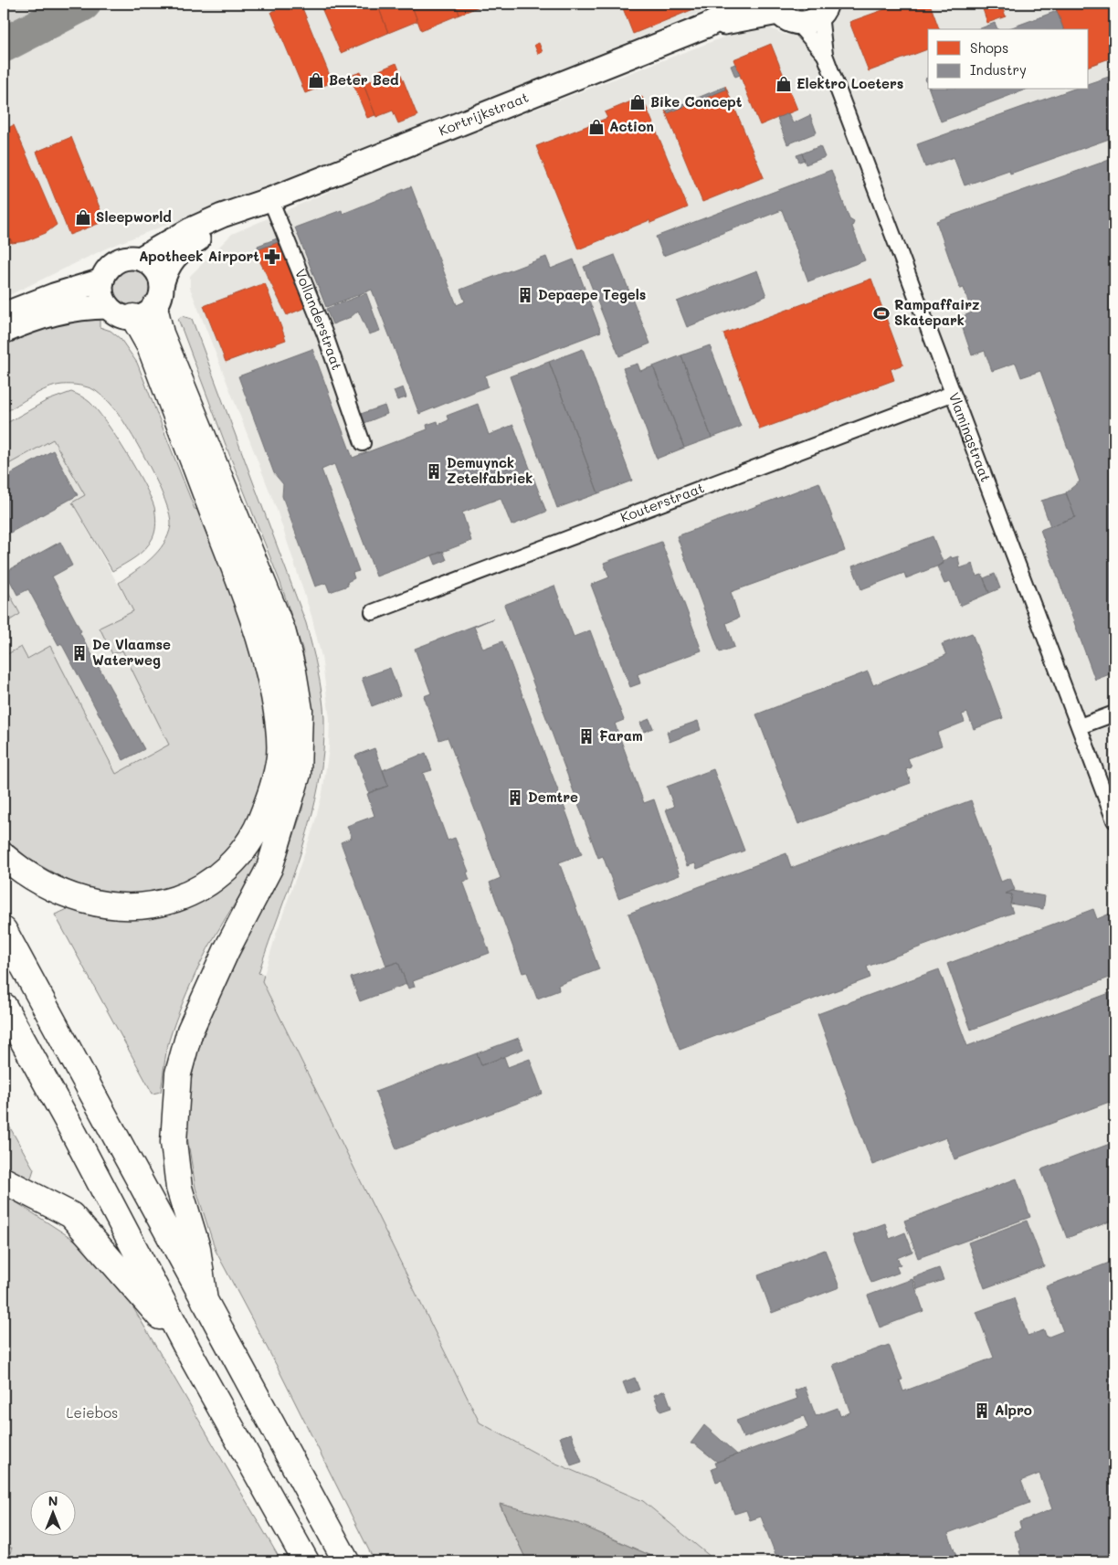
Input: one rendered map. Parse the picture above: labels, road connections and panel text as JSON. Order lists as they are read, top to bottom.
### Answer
{
  "streets": {
    "main road": ["Kortrijkstraat"],
    "street": ["Vollanderstraat", "Vlamingstraat", "Kouterstraat"]
  },
  "crossings": [
    ["Kortrijkstraat", "Vollanderstraat"],
    ["Kortrijkstraat", "Vlamingstraat"],
    ["Vlamingstraat", "Kouterstraat"]
  ],
  "parks": ["Leiebos"],
  "places": {
    "shop": [
      "Beter Bed",
      "Elektro Loeters",
      "Bike Concept",
      "Action",
      "Sleepworld"
    ],
    "pharmacy": ["Apotheek Airport"],
    "building": [
      "Depaepe Tegels",
      "Demuynck Zetelfabriek",
      "De Vlaamse Waterweg",
      "Faram",
      "Demtre",
      "Alpro"
    ],
    "sports": ["Rampaffairz Skatepark"]
  },
  "legend": ["Shops", "Industry"],
  "north": "top"
}
